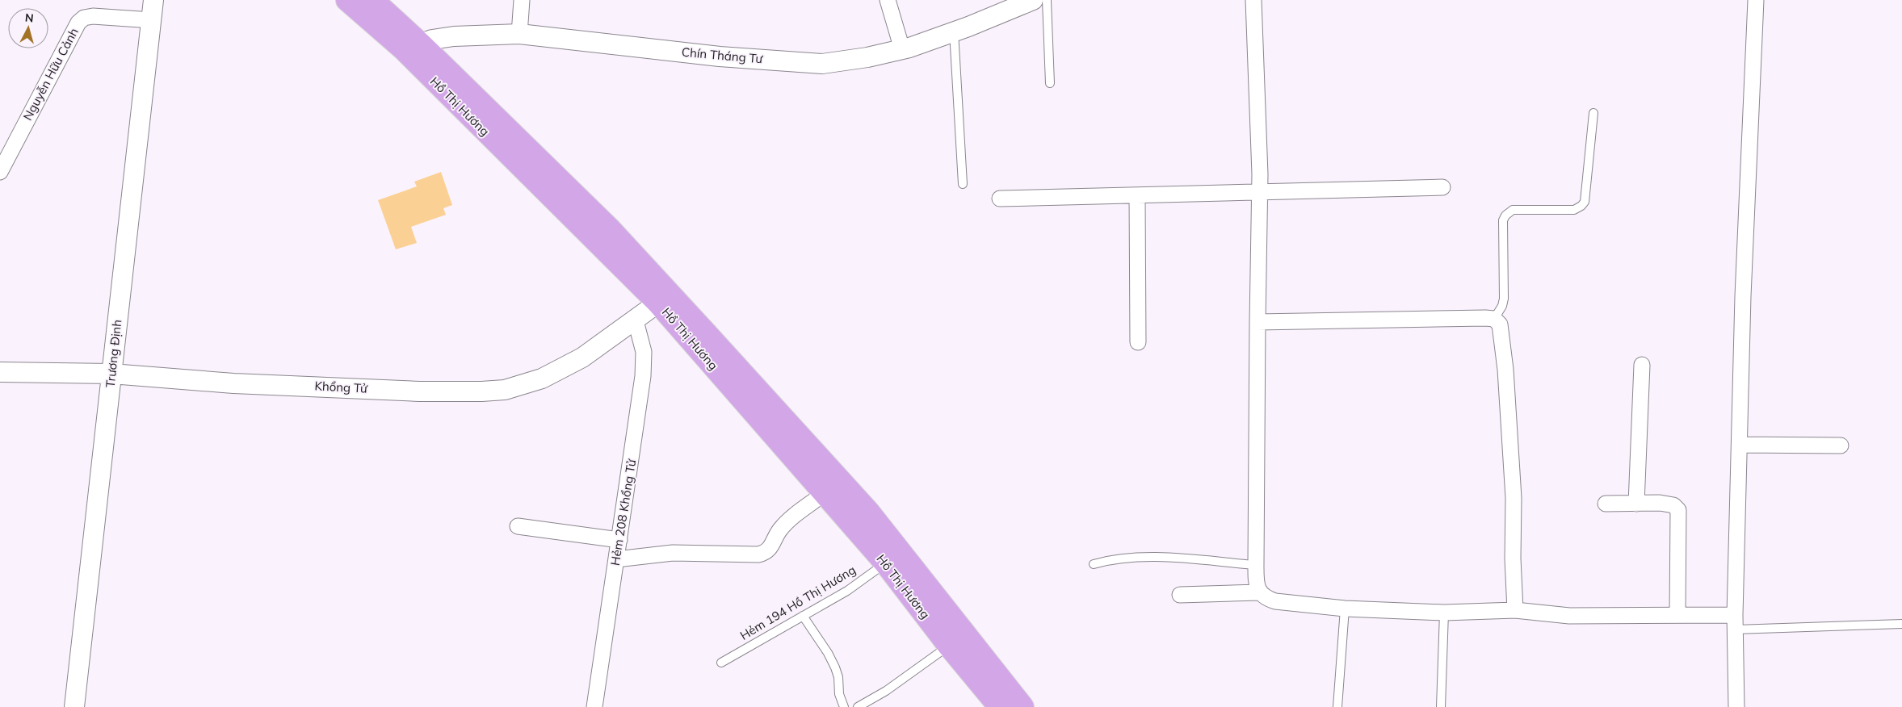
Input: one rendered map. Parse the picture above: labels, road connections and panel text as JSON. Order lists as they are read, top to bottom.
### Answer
{
  "streets": {
    "main road": ["Hồ Thị Hương"],
    "street": [
      "Chín Tháng Tư",
      "Nguyễn Hữu Cảnh",
      "Trương Định",
      "Khổng Tử",
      "Hẻm 208 Khổng Tử"
    ],
    "lane": ["Hẻm 194 Hồ Thị Hương"]
  },
  "crossings": [
    ["Chín Tháng Tư", "Hồ Thị Hương"],
    ["Nguyễn Hữu Cảnh", "Trương Định"],
    ["Hồ Thị Hương", "Khổng Tử"],
    ["Hồ Thị Hương", "Hẻm 194 Hồ Thị Hương"],
    ["Trương Định", "Khổng Tử"],
    ["Khổng Tử", "Hẻm 208 Khổng Tử"]
  ],
  "north": "top"
}
